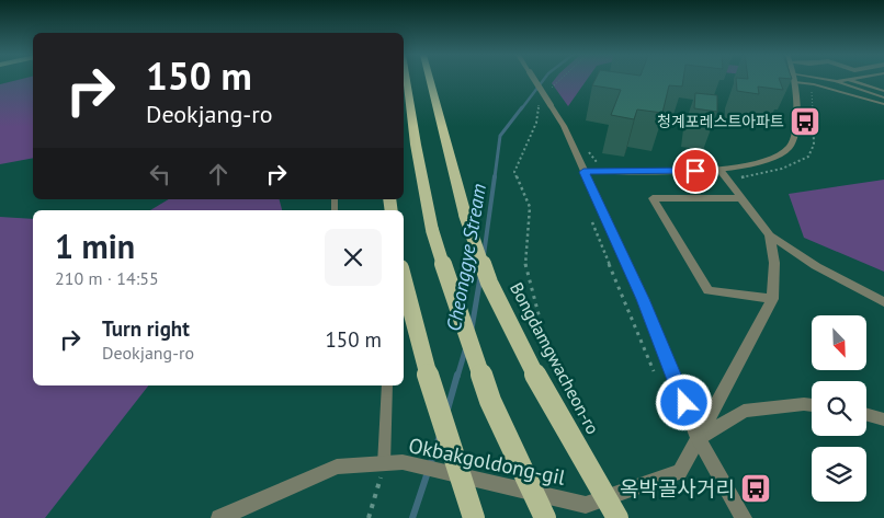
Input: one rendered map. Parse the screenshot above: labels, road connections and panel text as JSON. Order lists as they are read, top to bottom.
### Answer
{
  "streets": {
    "highway": ["Bongdamgwacheon-ro"],
    "street": ["Okbakgoldong-gil"]
  },
  "water": ["Cheonggye Stream"],
  "places": {
    "bus stop": ["청계포레스트아파트", "옥박골사거리"]
  },
  "north": "bottom right",
  "page": {
    "turn": ["150 m", "Deokjang-ro"],
    "heading": ["1 min", "210 m · 14:55"],
    "list": [
      {
        "name": "Turn right",
        "note": "Deokjang-ro",
        "value": "150 m"
      }
    ]
  }
}
